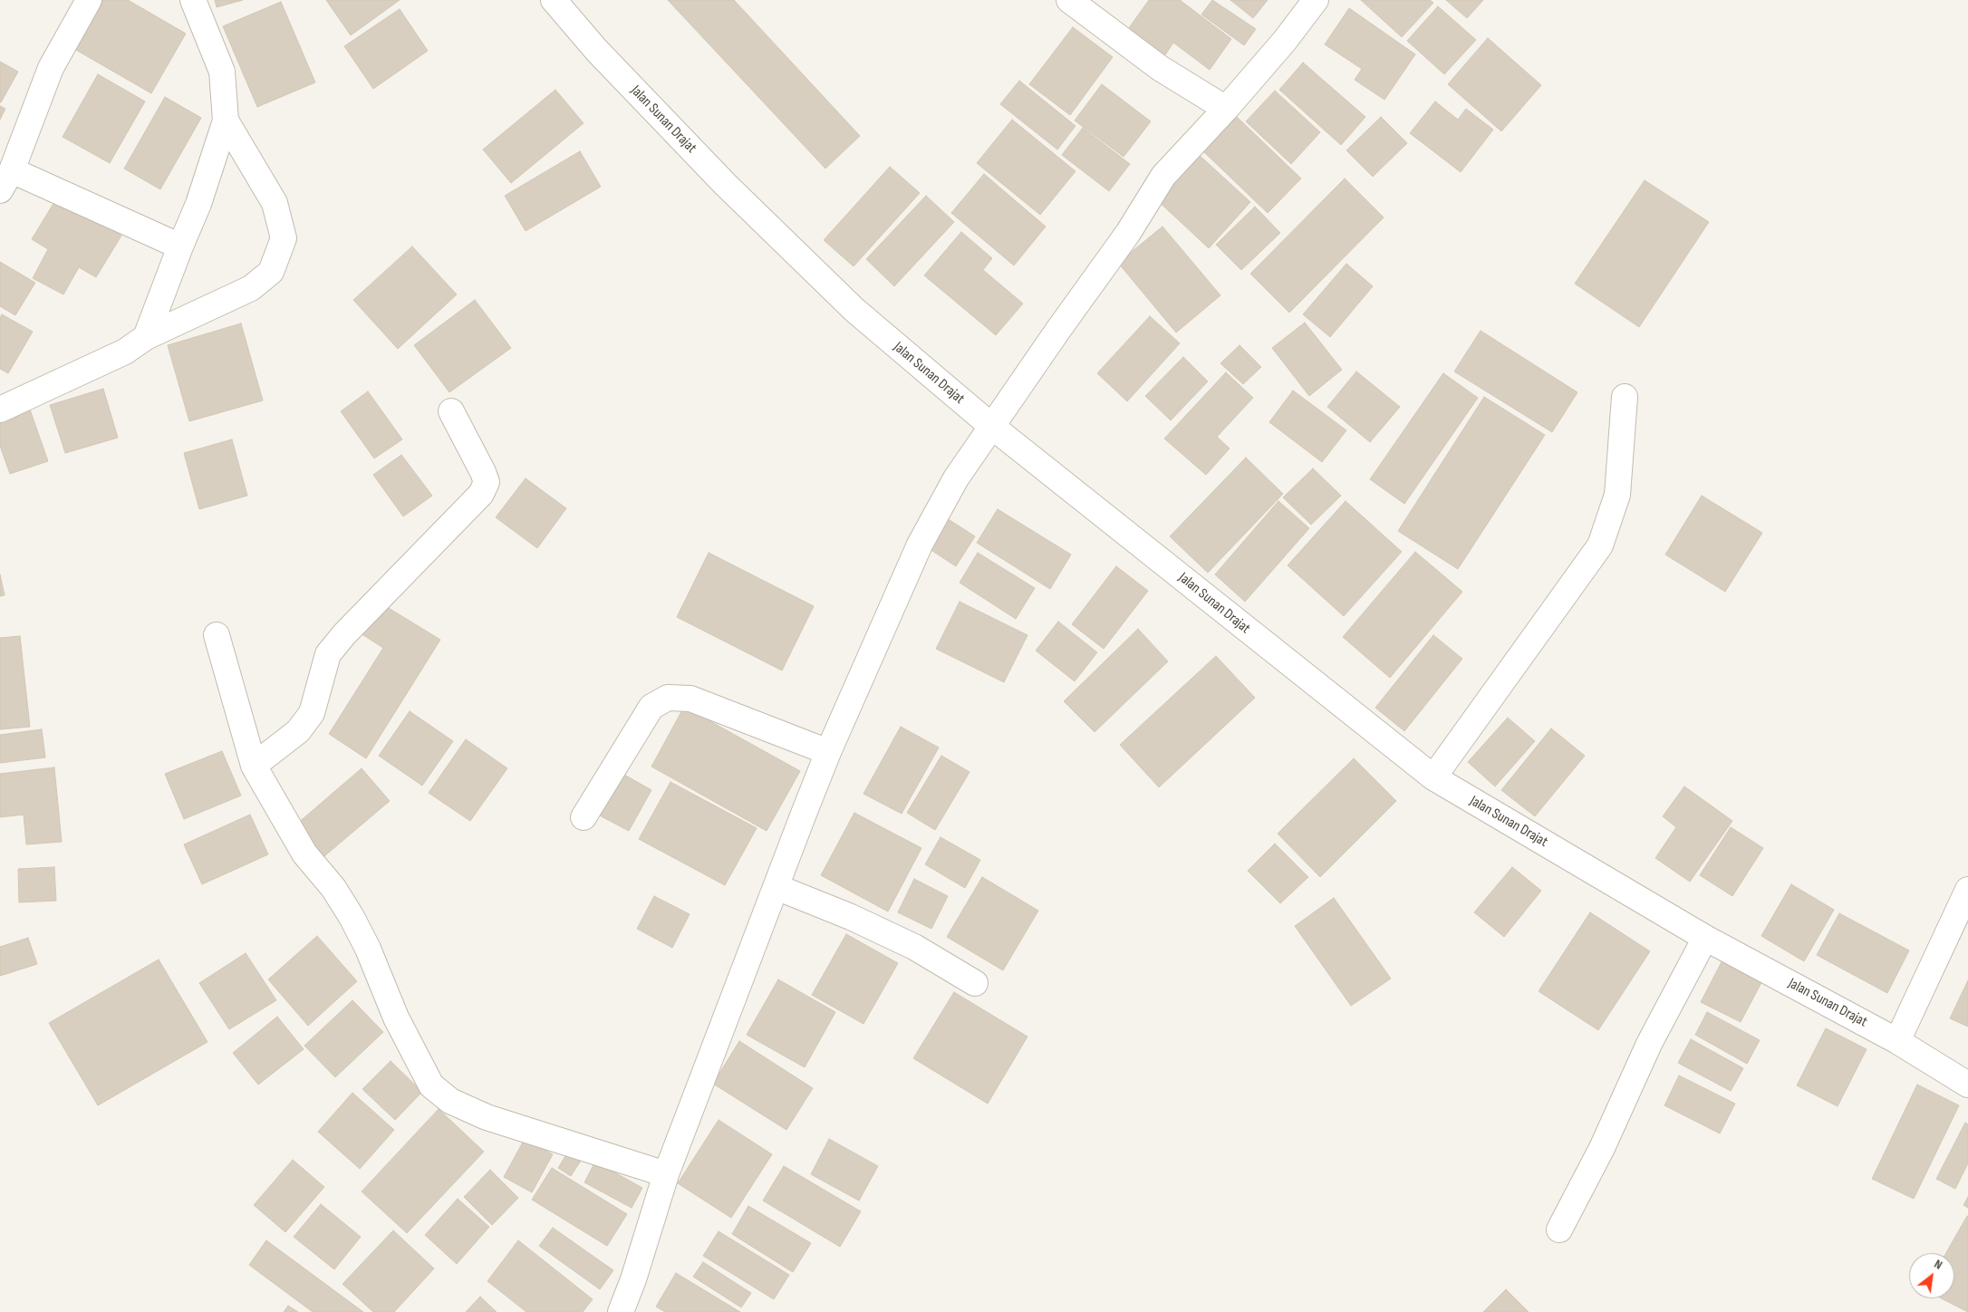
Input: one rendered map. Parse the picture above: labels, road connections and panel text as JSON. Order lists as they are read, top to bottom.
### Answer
{
  "streets": {
    "street": ["Jalan Sunan Drajat"]
  },
  "north": "top right"
}
